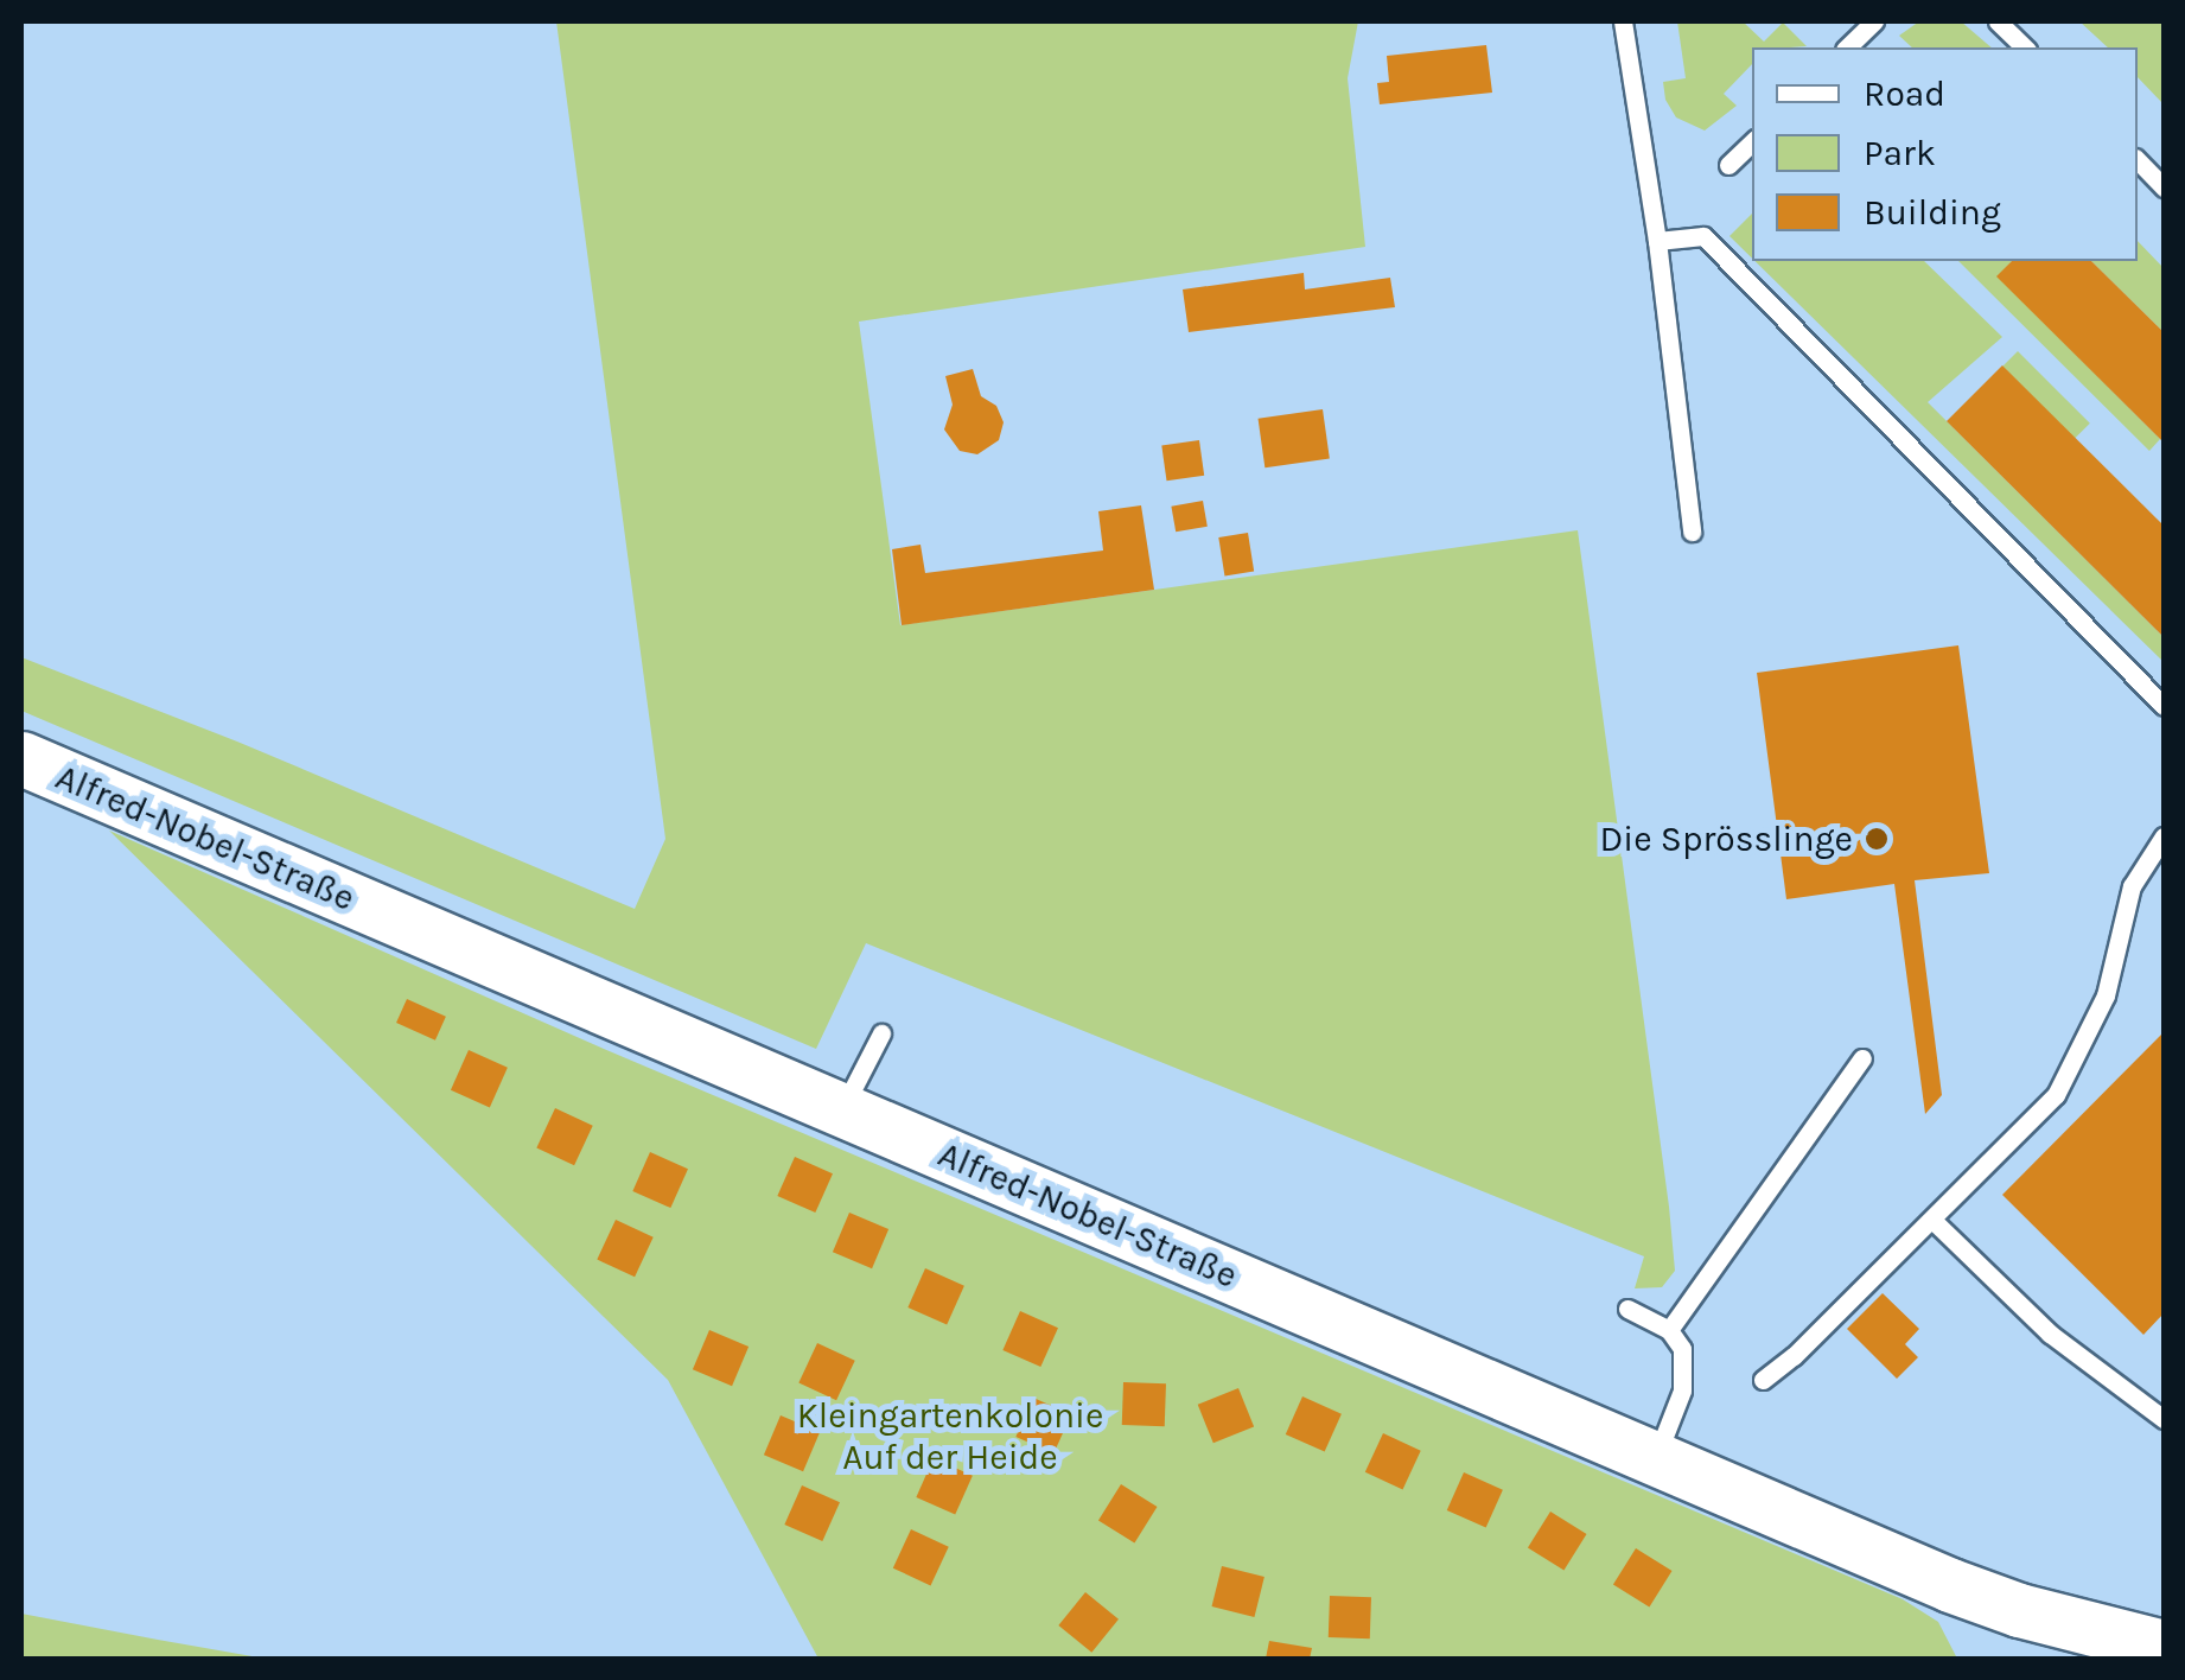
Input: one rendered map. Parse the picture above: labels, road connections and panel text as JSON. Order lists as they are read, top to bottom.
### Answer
{
  "streets": {
    "street": ["Alfred-Nobel-Straße"]
  },
  "parks": ["Kleingartenkolonie Auf der Heide"],
  "places": ["Die Sprösslinge"],
  "legend": ["Road", "Park", "Building"]
}
